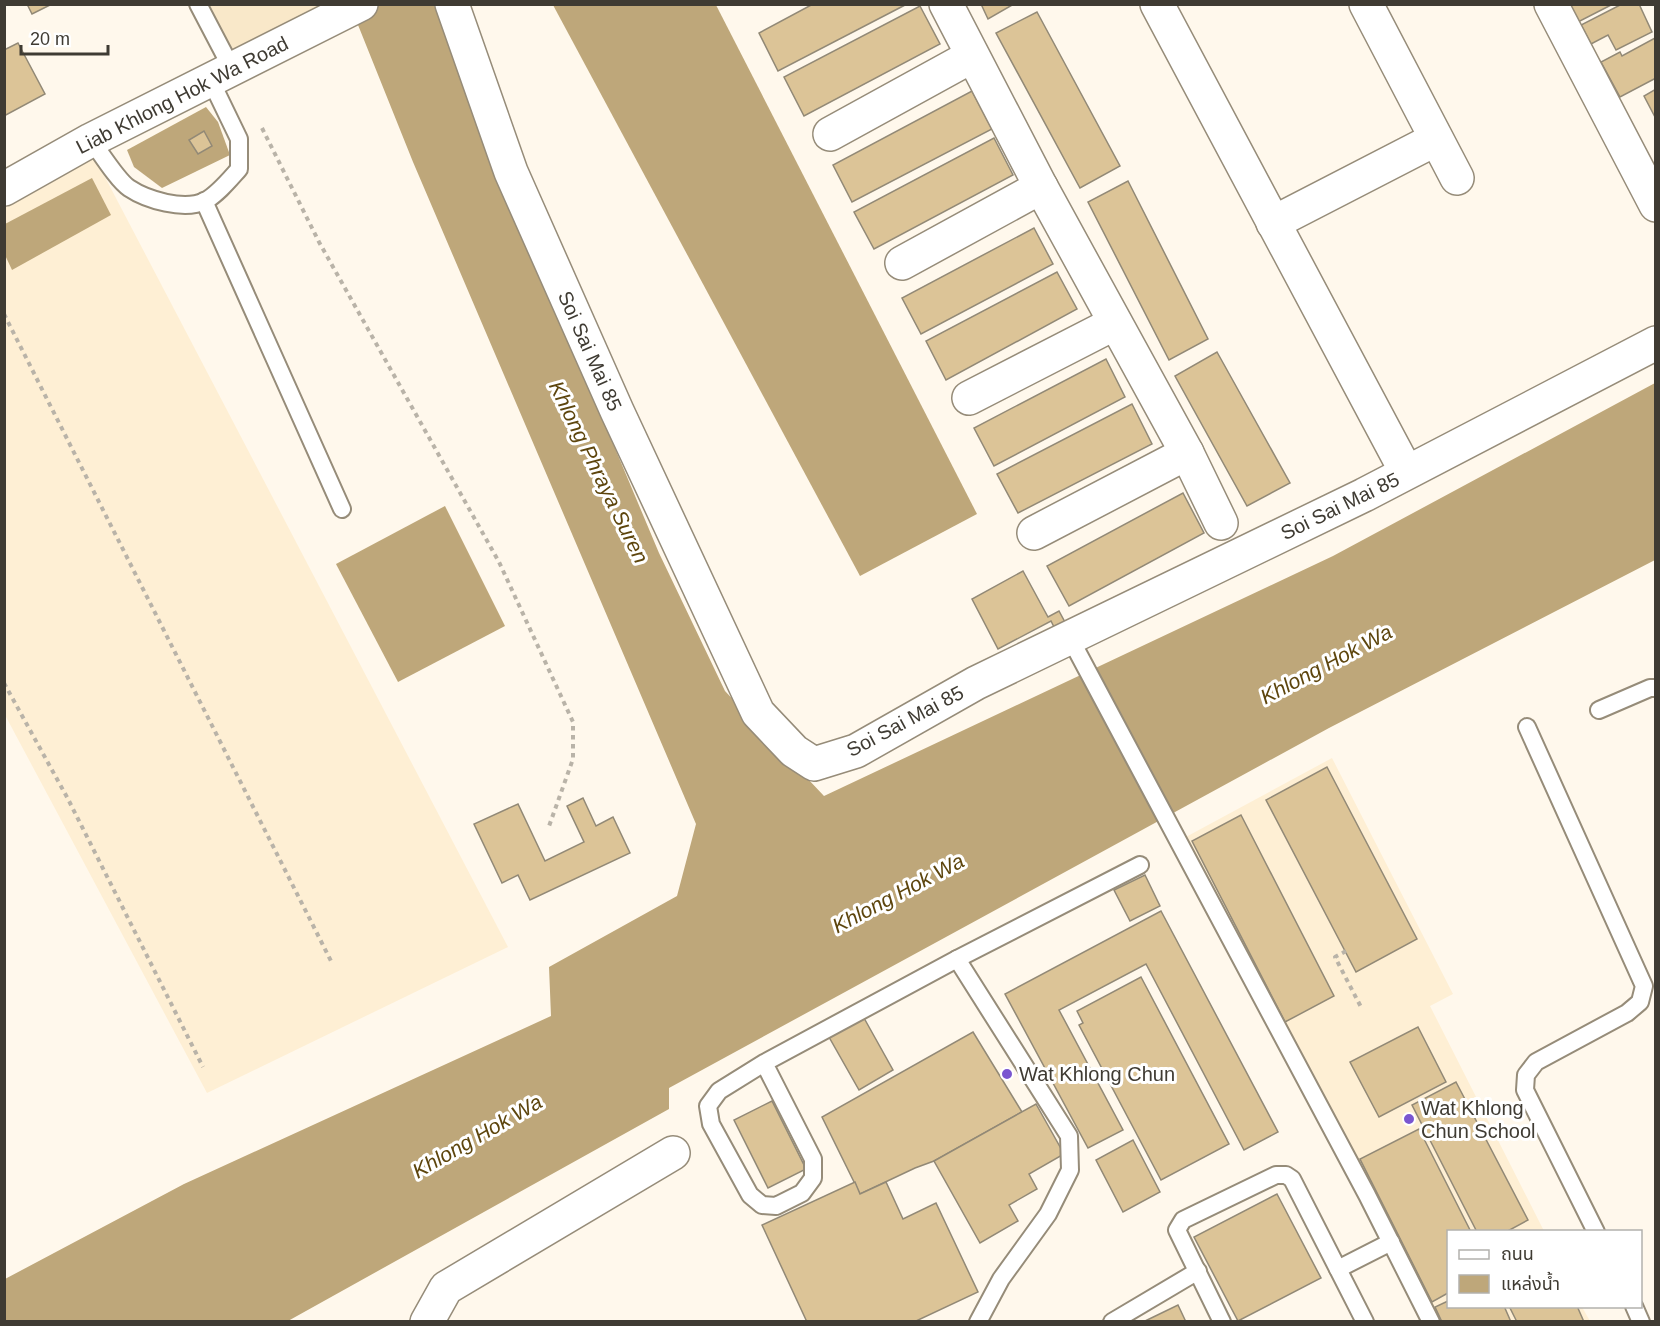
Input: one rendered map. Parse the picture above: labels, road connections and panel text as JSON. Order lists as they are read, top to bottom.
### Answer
{
  "streets": {
    "street": ["Liab Khlong Hok Wa Road", "Soi Sai Mai 85"]
  },
  "water": ["Khlong Phraya Suren", "Khlong Hok Wa"],
  "places": ["Wat Khlong Chun", "Wat Khlong Chun School"],
  "legend": ["ถนน", "แหล่งน้ำ"],
  "scale_bar": "20 m"
}
